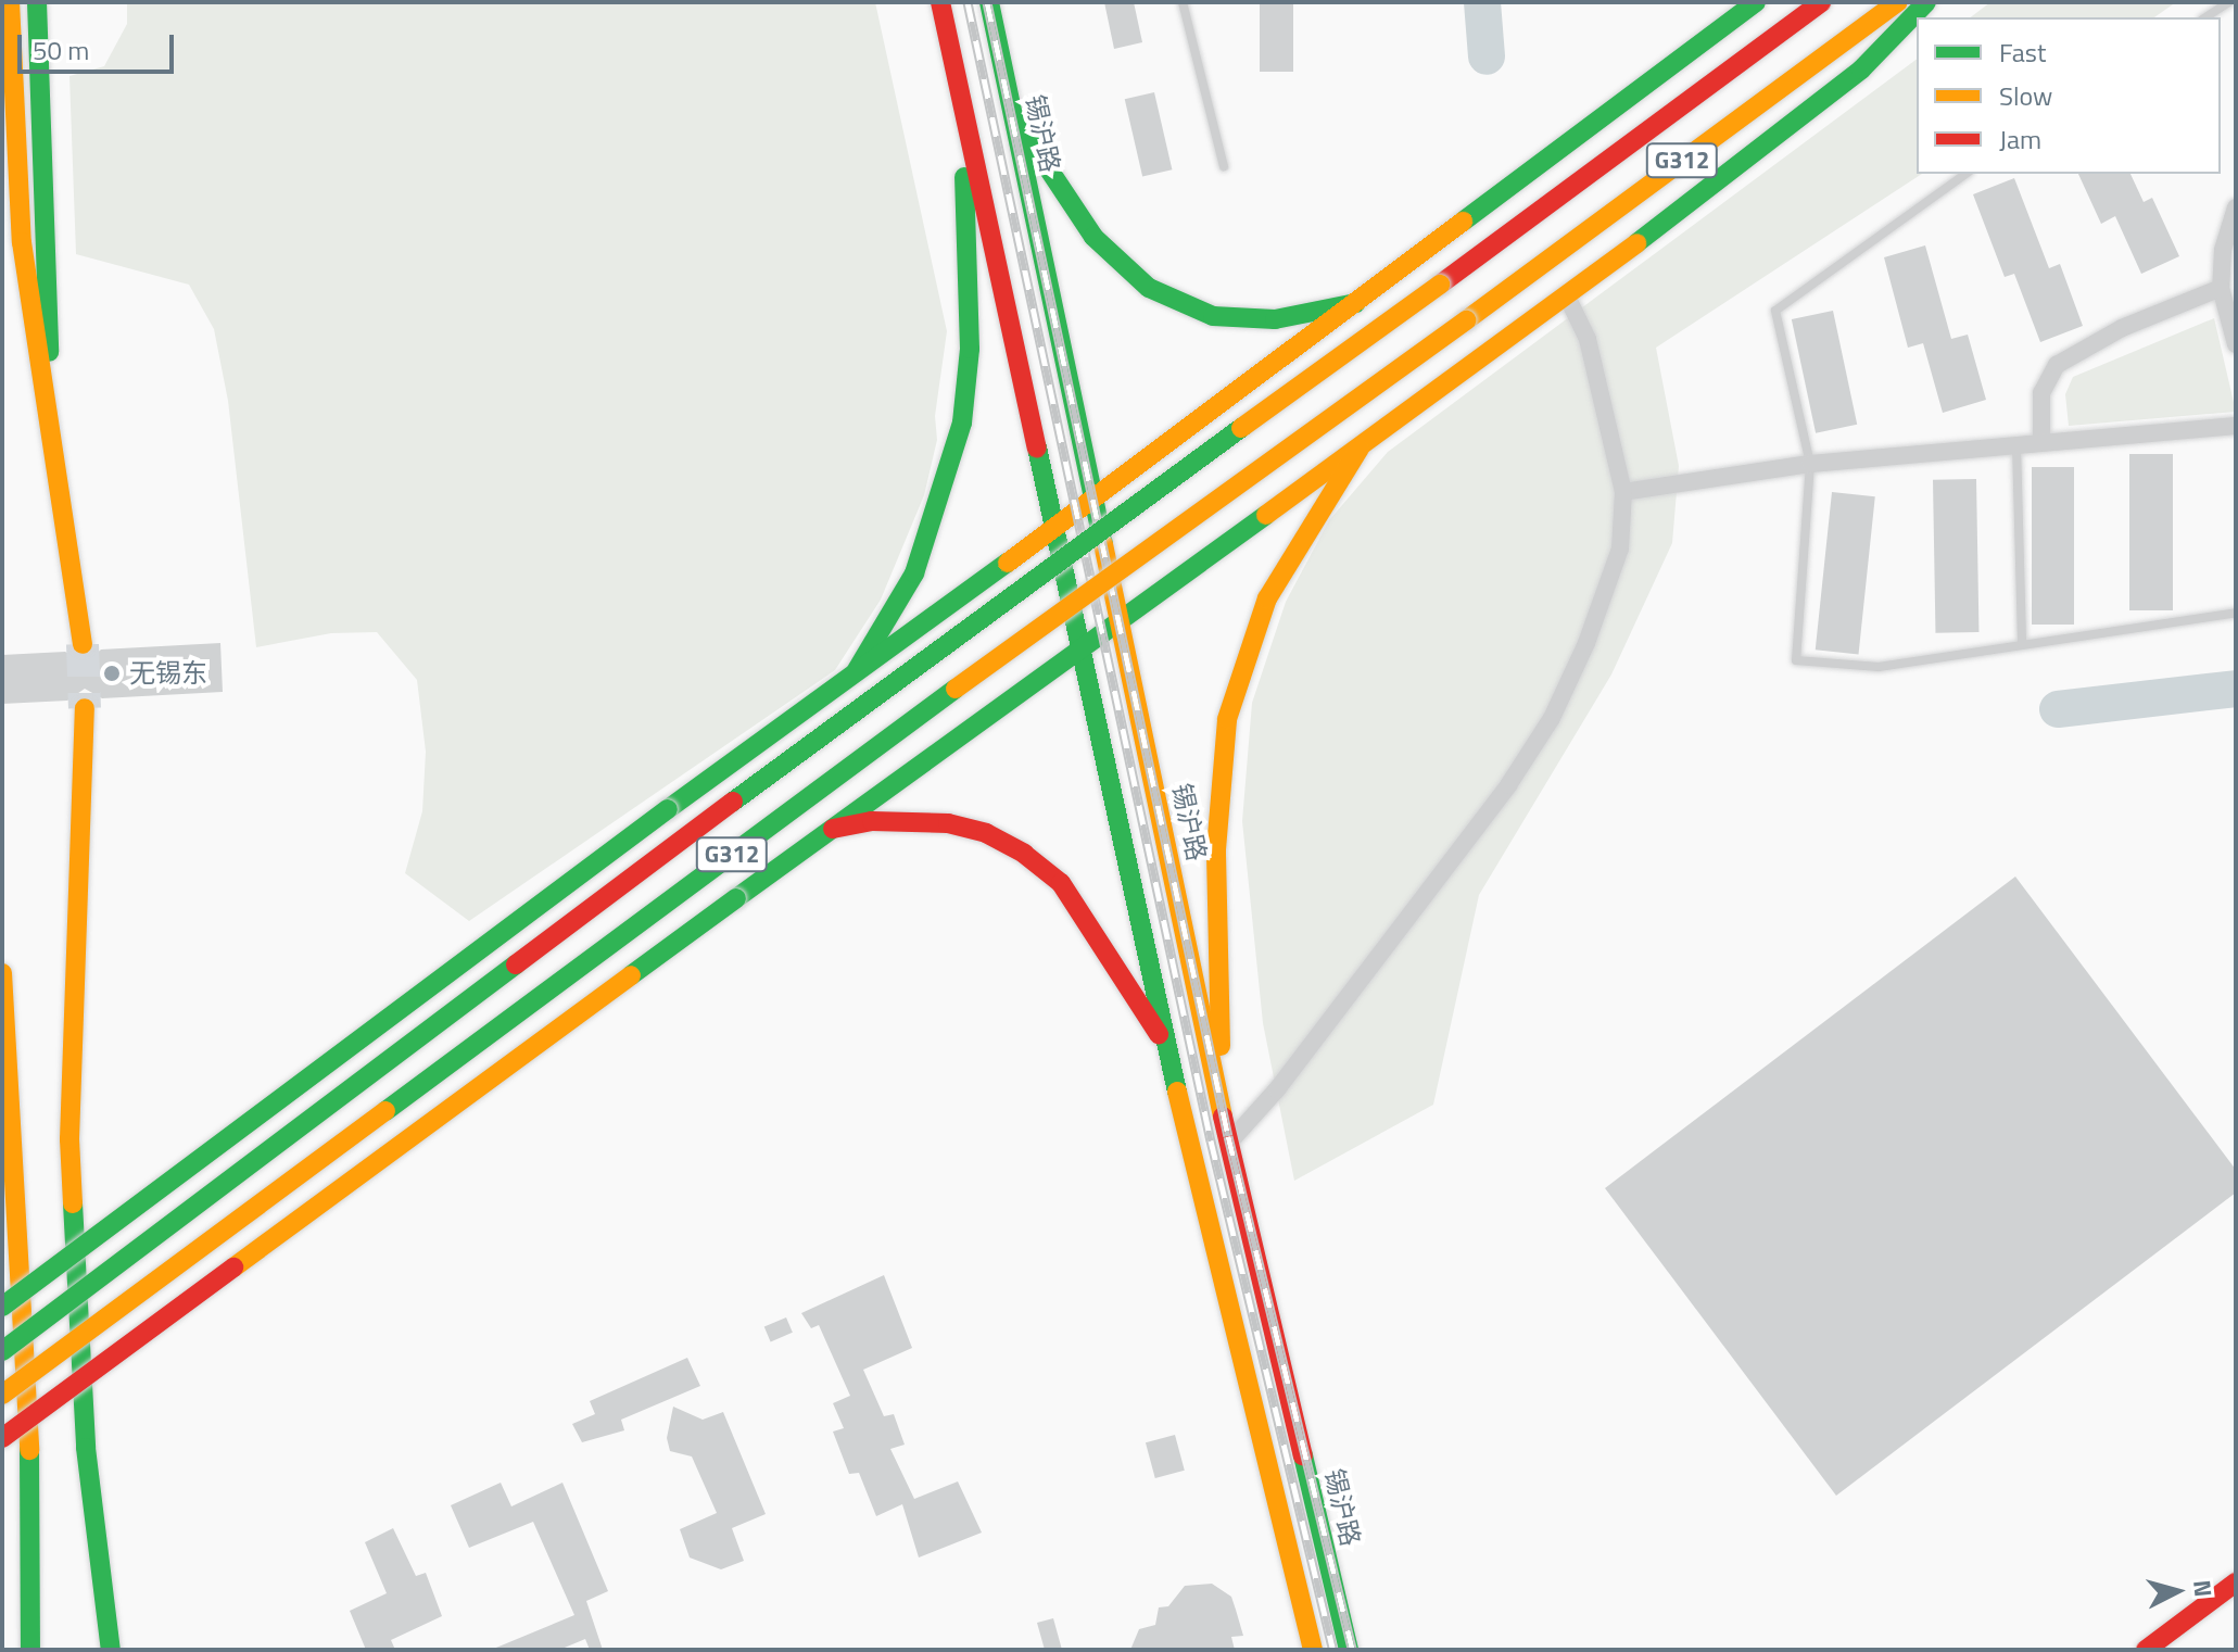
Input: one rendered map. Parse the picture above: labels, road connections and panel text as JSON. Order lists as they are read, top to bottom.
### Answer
{
  "streets": {
    "main road": ["锡沪路", "G312"]
  },
  "places": ["无锡东"],
  "legend": ["Fast", "Slow", "Jam"],
  "scale_bar": "50 m",
  "north": "right"
}
